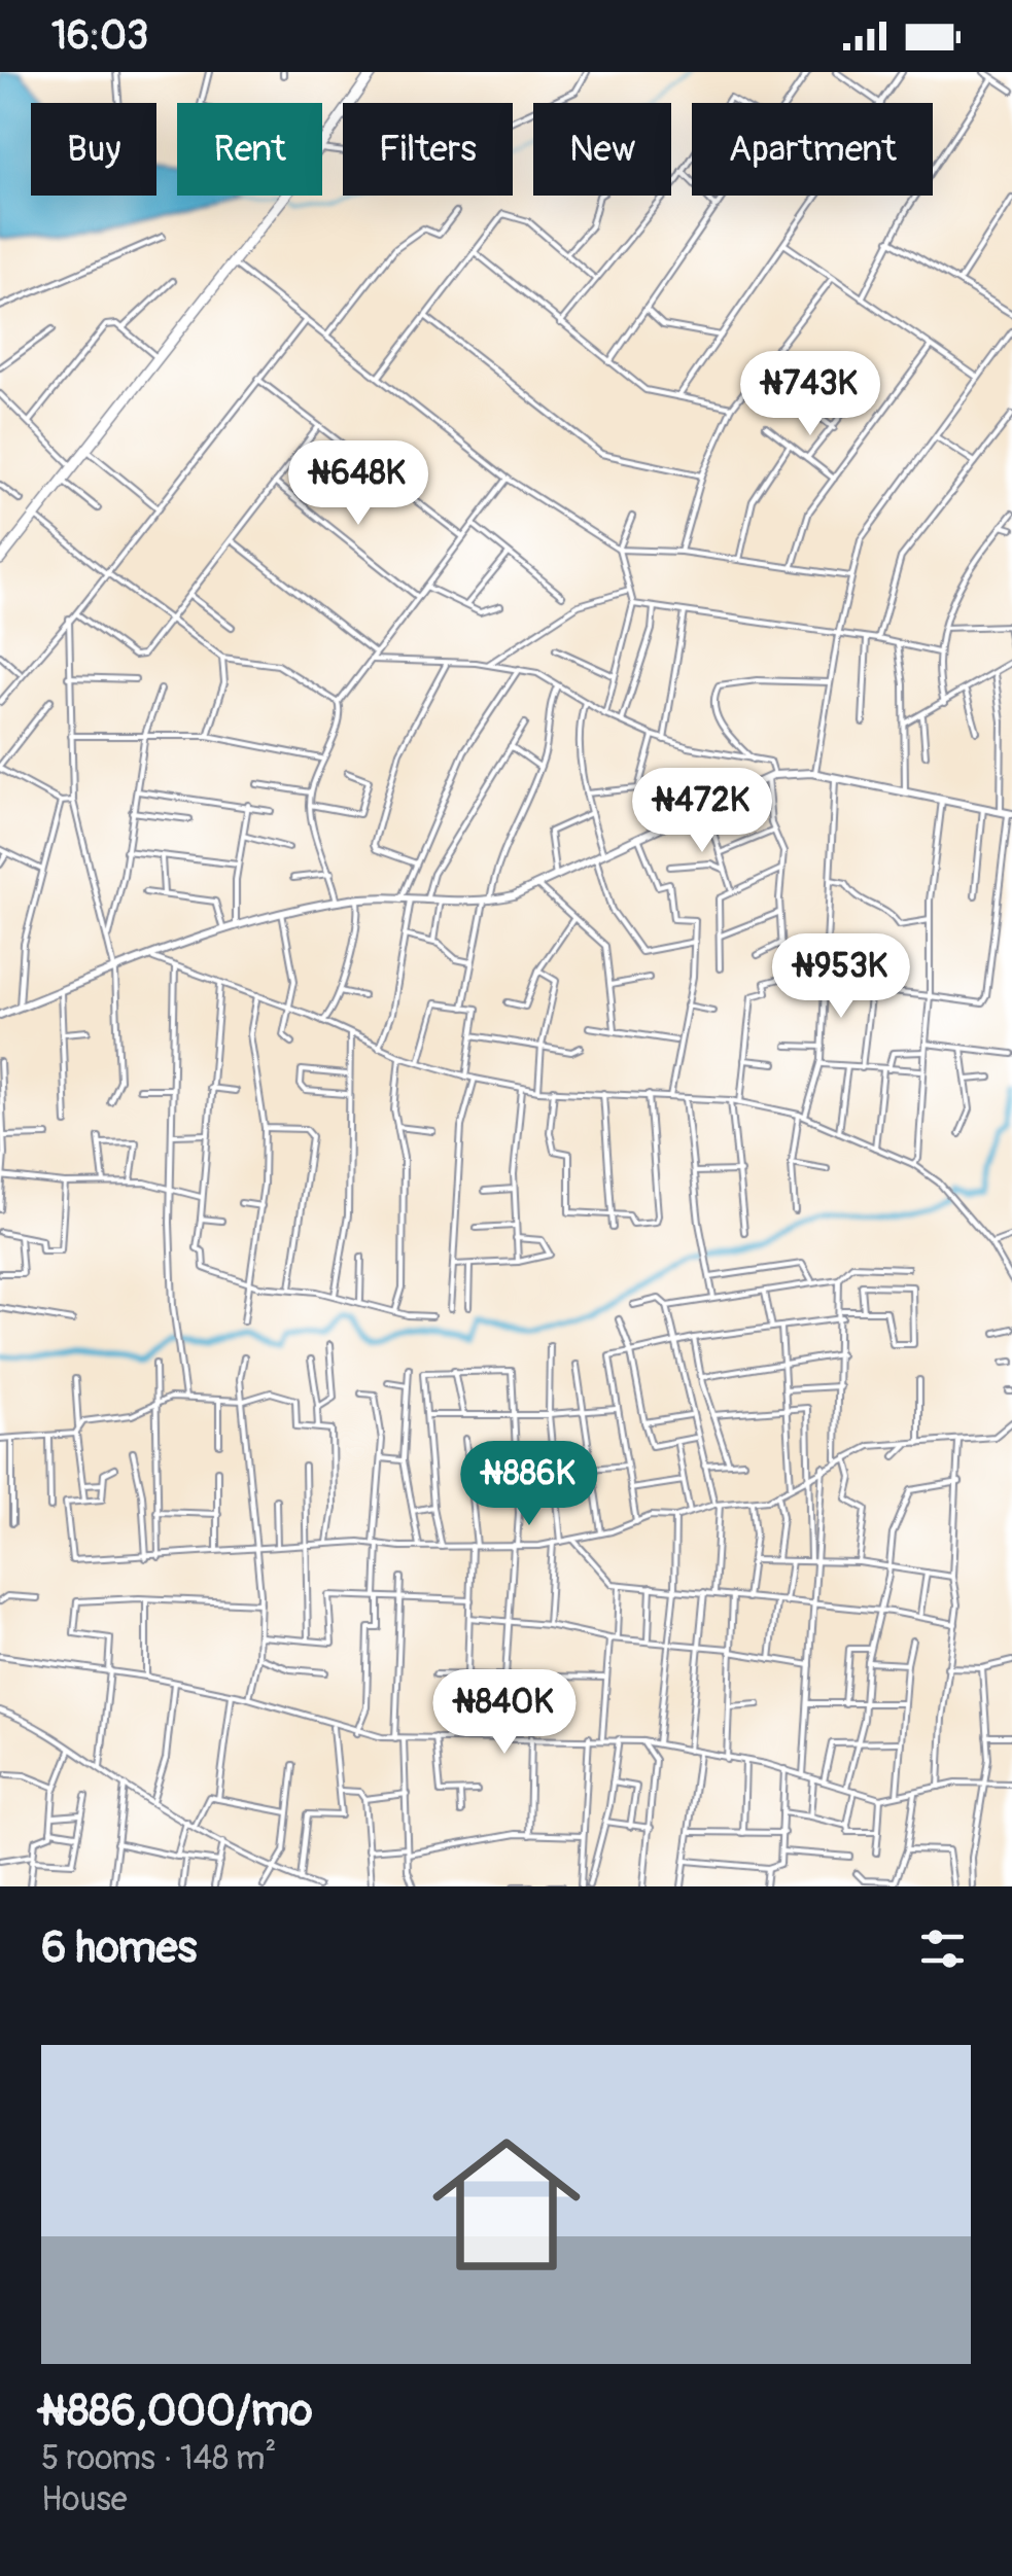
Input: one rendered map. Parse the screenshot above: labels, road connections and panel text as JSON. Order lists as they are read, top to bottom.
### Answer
{
  "page": {
    "status": "16:03",
    "chip": [
      "Buy",
      "Rent",
      "Filters",
      "New",
      "Apartment"
    ],
    "price": [
      "₦743K",
      "₦648K",
      "₦472K",
      "₦953K",
      "₦886K",
      "₦840K"
    ],
    "heading": "6 homes",
    "list": [
      {
        "name": "₦886,000/mo",
        "note": "5 rooms · 148 m² · House"
      }
    ]
  }
}
